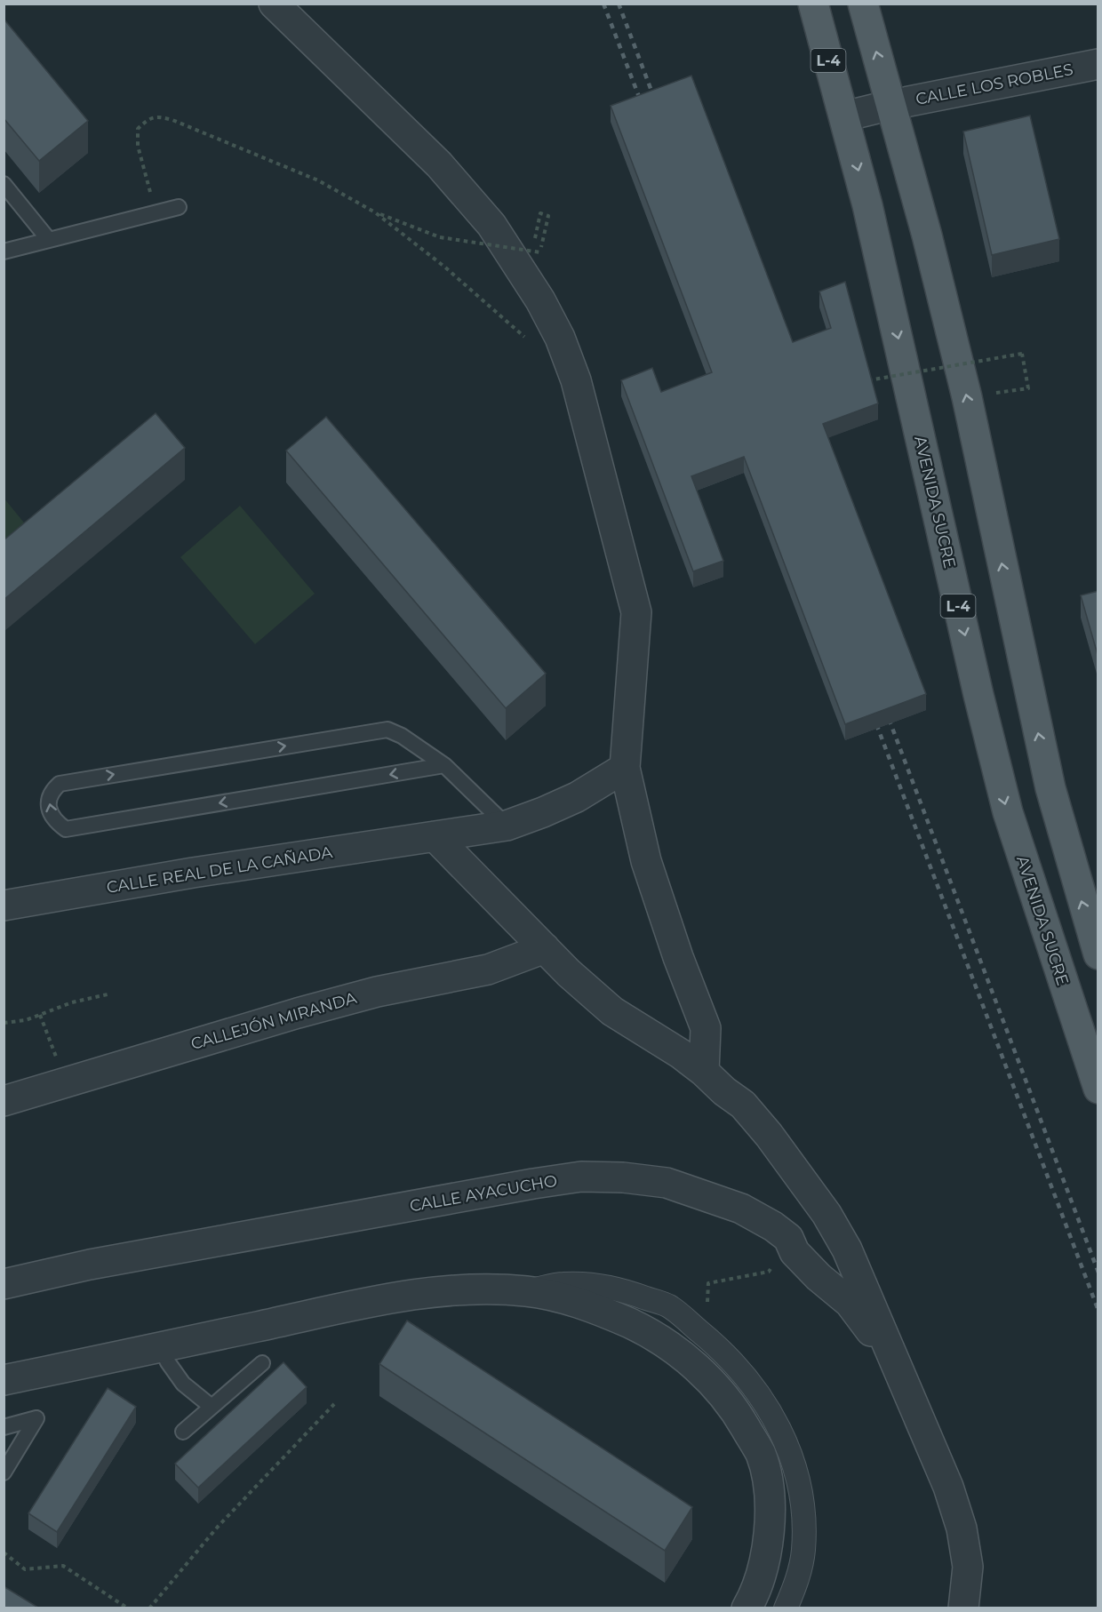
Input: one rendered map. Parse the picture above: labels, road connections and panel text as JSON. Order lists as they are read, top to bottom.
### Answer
{
  "streets": {
    "main road": ["L-4", "AVENIDA SUCRE"],
    "street": [
      "CALLE LOS ROBLES",
      "CALLE REAL DE LA CAÑADA",
      "CALLEJÓN MIRANDA",
      "CALLE AYACUCHO"
    ]
  },
  "crossings": [
    ["CALLE LOS ROBLES", "AVENIDA SUCRE"]
  ]
}
